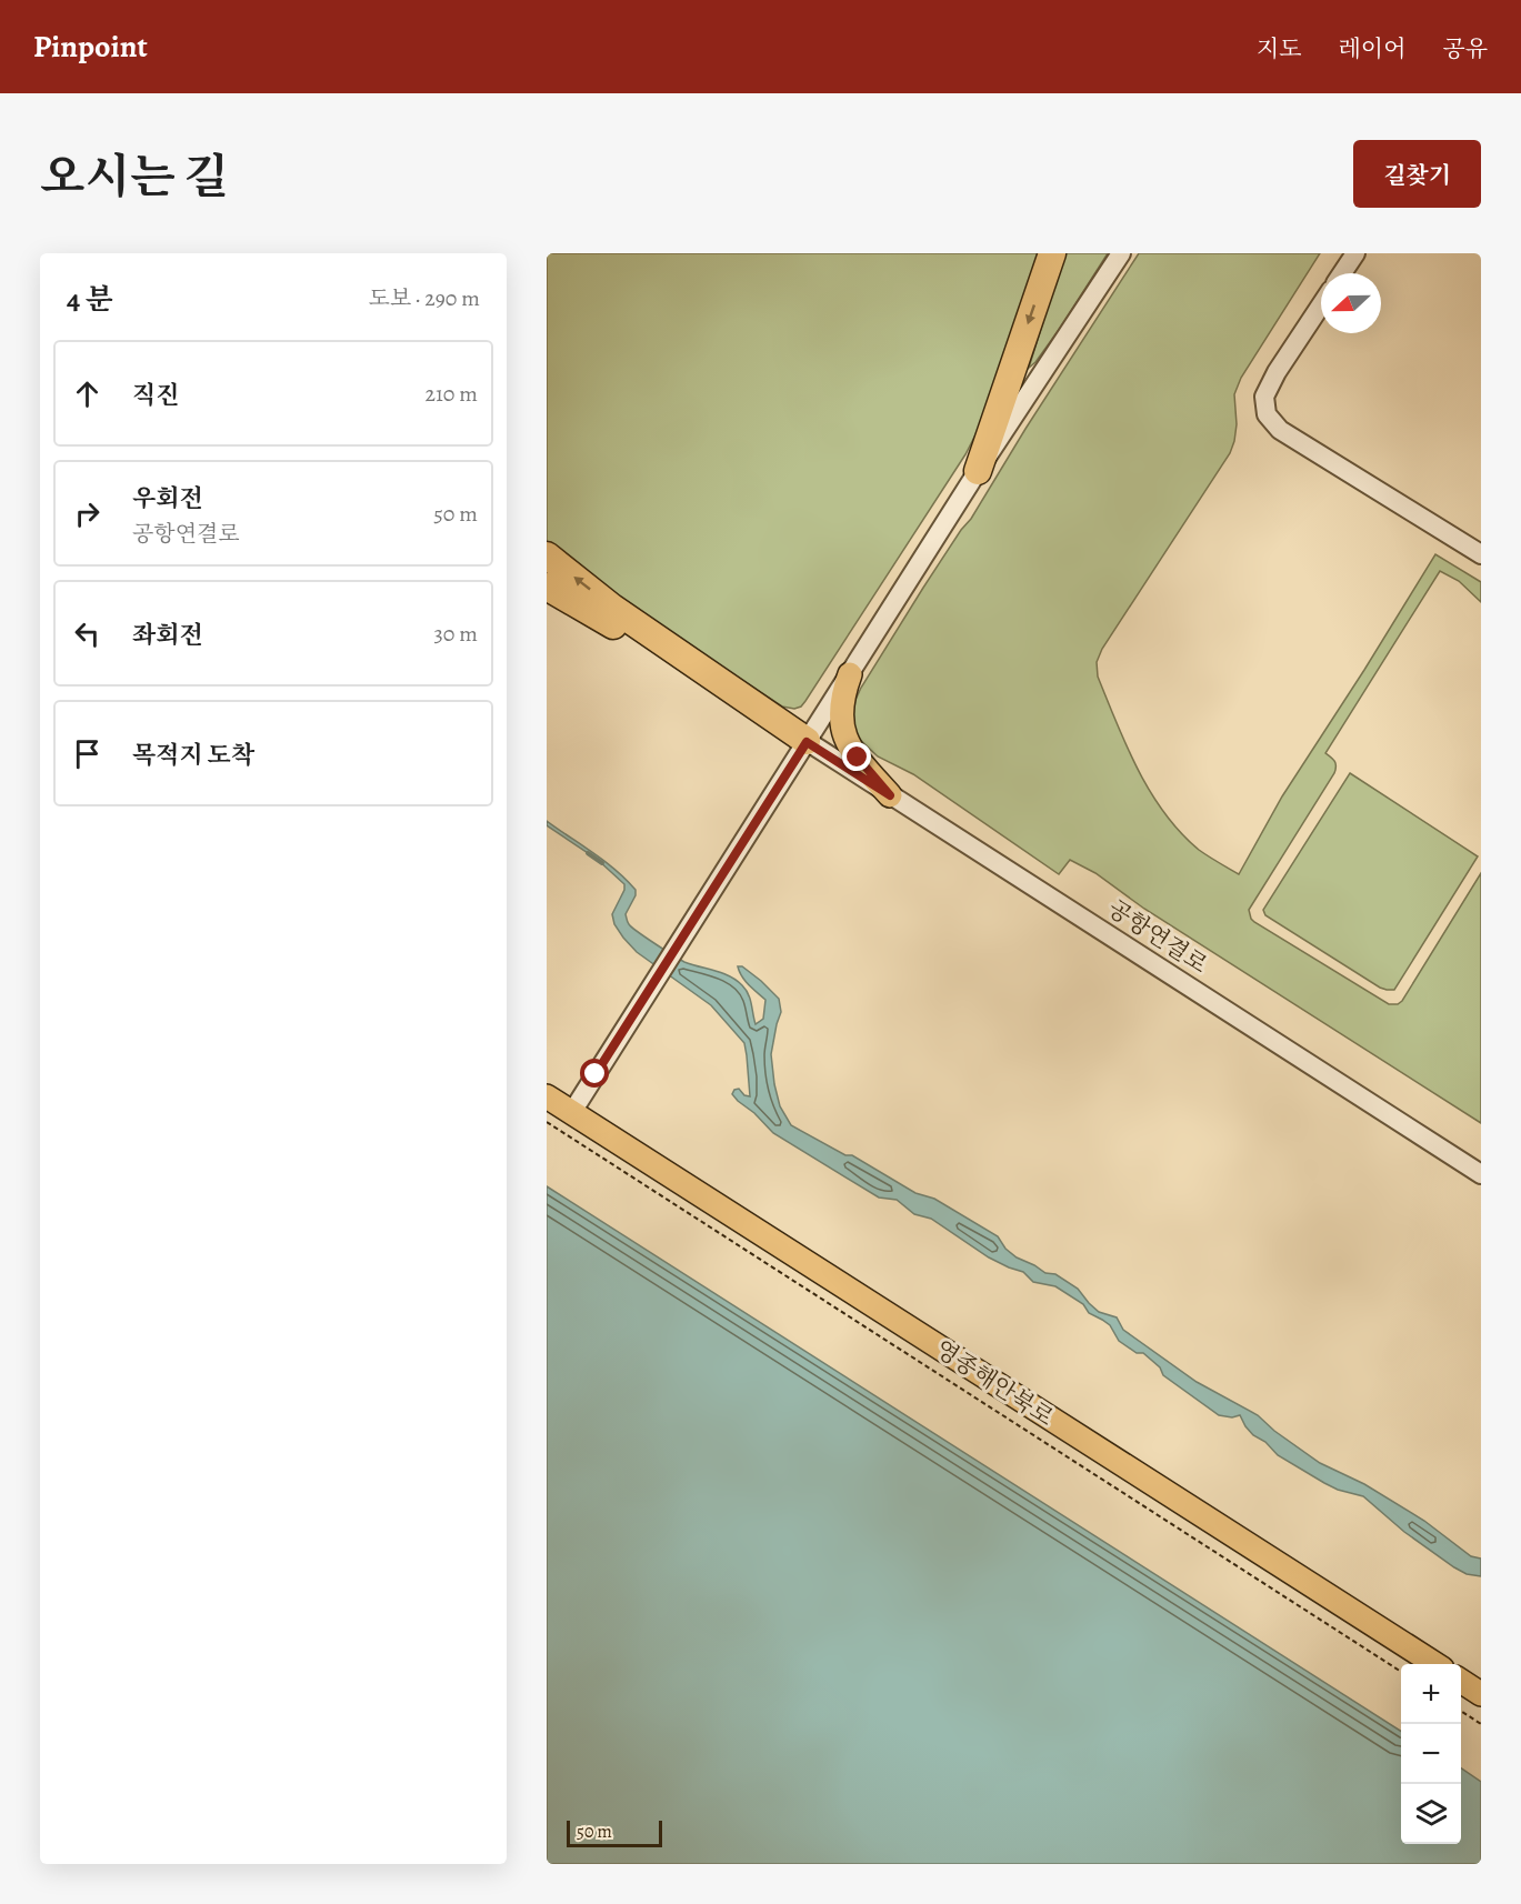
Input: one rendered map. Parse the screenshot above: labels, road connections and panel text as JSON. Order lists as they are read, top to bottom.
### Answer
{
  "streets": {
    "main road": ["영종해안북로"],
    "street": ["공항연결로"]
  },
  "scale_bar": "50 m",
  "north": "left",
  "page": {
    "header": "Pinpoint",
    "nav": ["지도", "레이어", "공유"],
    "title": "오시는 길",
    "buttons": "길찾기",
    "heading": ["4 분", "도보 · 290 m"],
    "list": [
      ["직진", "210 m"],
      ["우회전", "공항연결로", "50 m"],
      ["좌회전", "30 m"],
      "목적지 도착"
    ],
    "map_buttons": ["+", "−"],
    "scale": "50 m"
  }
}
